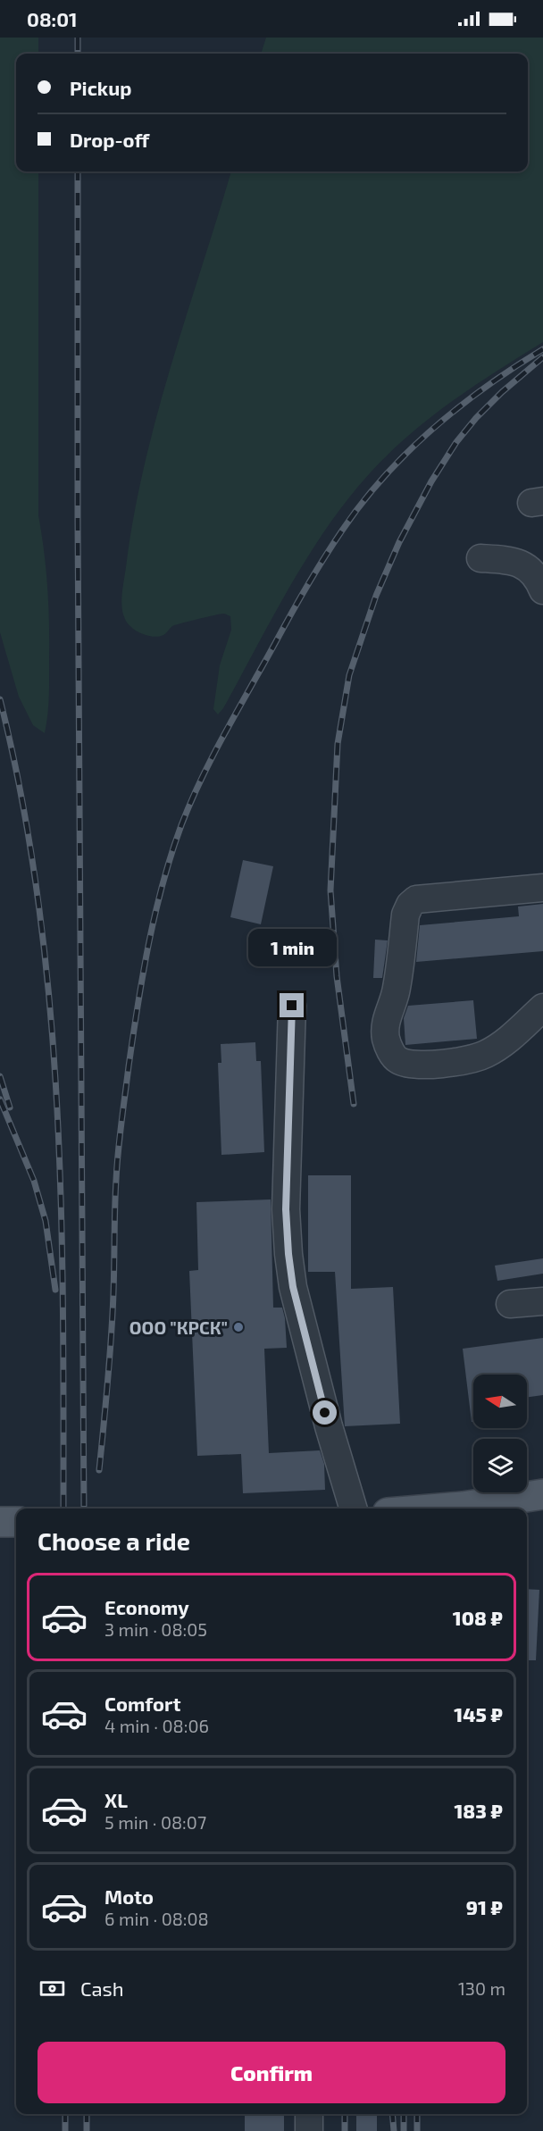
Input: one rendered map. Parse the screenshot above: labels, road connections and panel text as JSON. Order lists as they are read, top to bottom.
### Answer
{
  "places": ["ООО \"КРСК\""],
  "north": "left",
  "page": {
    "status": "08:01",
    "banner": ["Pickup", "Drop-off"],
    "bubble": "1 min",
    "heading": "Choose a ride",
    "list": [
      {
        "name": "Economy",
        "note": "3 min · 08:05",
        "value": "108 ₽"
      },
      {
        "name": "Comfort",
        "note": "4 min · 08:06",
        "value": "145 ₽"
      },
      {
        "name": "XL",
        "note": "5 min · 08:07",
        "value": "183 ₽"
      },
      {
        "name": "Moto",
        "note": "6 min · 08:08",
        "value": "91 ₽"
      }
    ],
    "pay": ["Cash", "130 m"],
    "buttons": "Confirm"
  }
}
